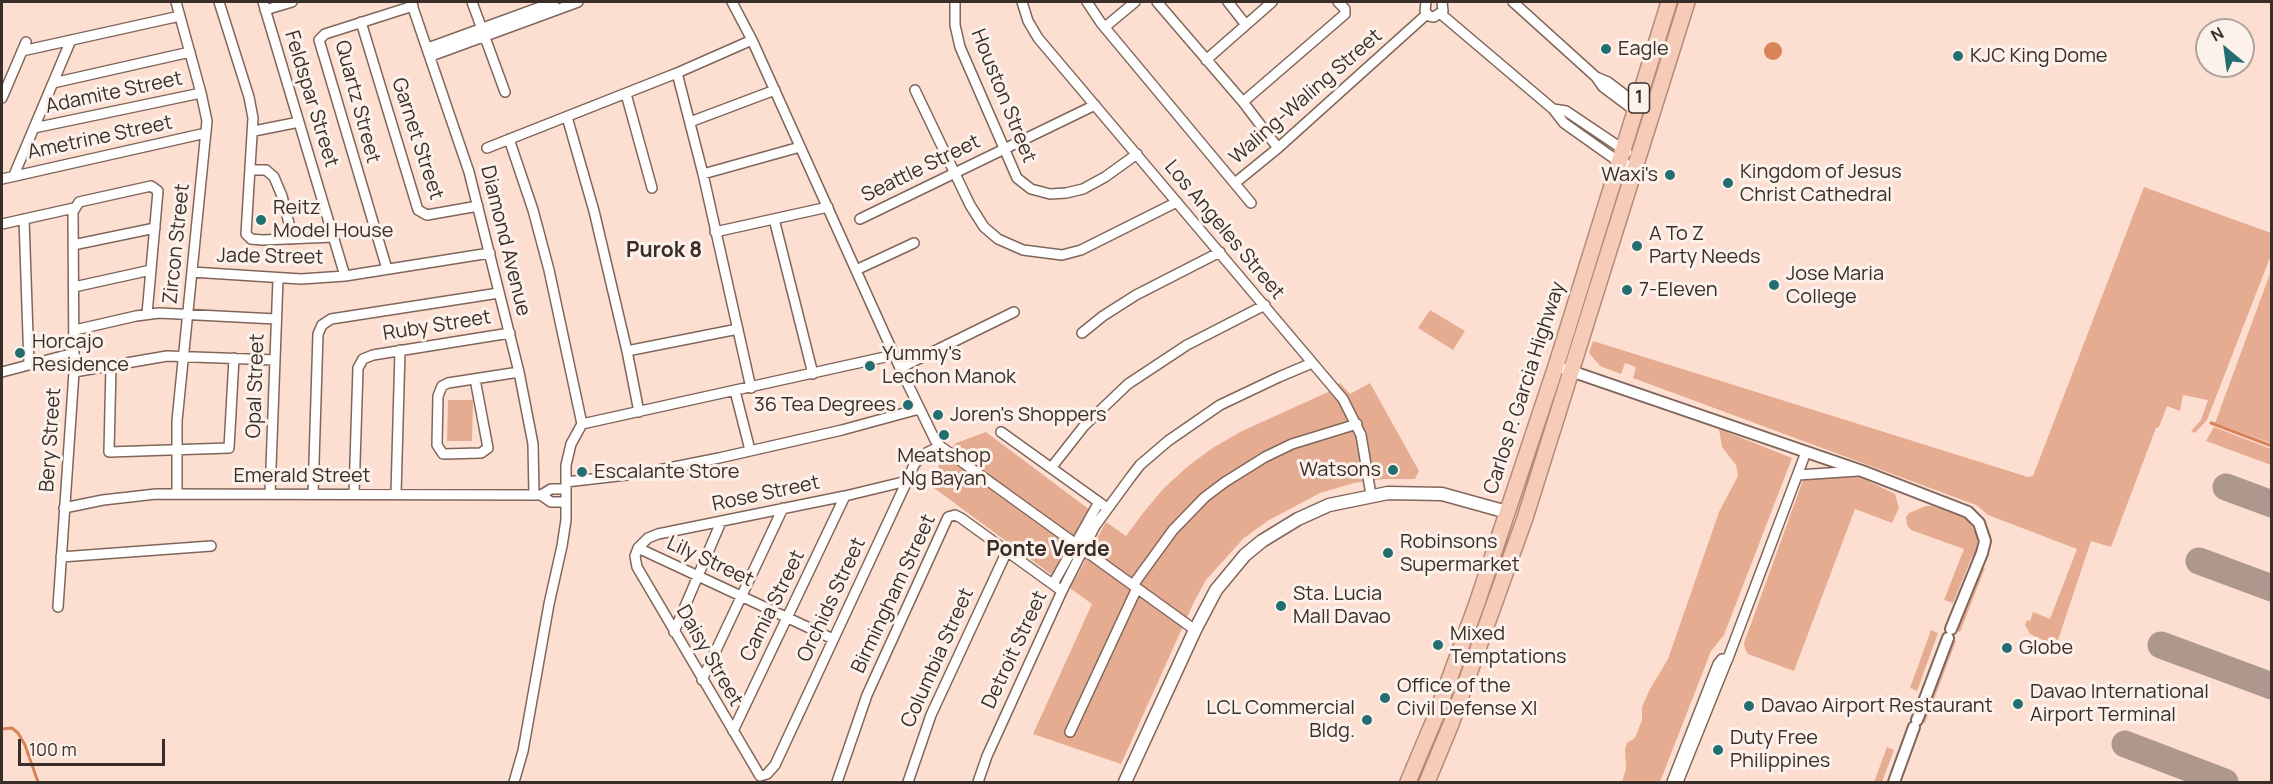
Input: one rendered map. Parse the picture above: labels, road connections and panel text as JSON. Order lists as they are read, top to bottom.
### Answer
{
  "streets": {
    "highway": ["1", "Carlos P. Garcia Highway"],
    "street": [
      "Adamite Street",
      "Houston Street",
      "Waling-Waling Street",
      "Feldspar Street",
      "Quartz Street",
      "Ametrine Street",
      "Garnet Street",
      "Seattle Street",
      "Los Angeles Street",
      "Diamond Avenue",
      "Zircon Street",
      "Jade Street",
      "Ruby Street",
      "Opal Street",
      "Bery Street",
      "Emerald Street",
      "Rose Street",
      "Lily Street",
      "Birmingham Street",
      "Orchids Street",
      "Camia Street",
      "Detroit Street",
      "Daisy Street",
      "Columbia Street"
    ]
  },
  "crossings": [
    ["Adamite Street", "Zircon Street"],
    ["Houston Street", "Seattle Street"],
    ["Houston Street", "Los Angeles Street"],
    ["Feldspar Street", "Jade Street"],
    ["Quartz Street", "Garnet Street"],
    ["Quartz Street", "Diamond Avenue"],
    ["Quartz Street", "Jade Street"],
    ["Ametrine Street", "Zircon Street"],
    ["Garnet Street", "Diamond Avenue"],
    ["Seattle Street", "Los Angeles Street"],
    ["Los Angeles Street", "Detroit Street"],
    ["Diamond Avenue", "Jade Street"],
    ["Diamond Avenue", "Ruby Street"],
    ["Diamond Avenue", "Emerald Street"],
    ["Zircon Street", "Jade Street"],
    ["Zircon Street", "Emerald Street"],
    ["Jade Street", "Opal Street"],
    ["Ruby Street", "Emerald Street"],
    ["Opal Street", "Emerald Street"],
    ["Bery Street", "Emerald Street"],
    ["Rose Street", "Lily Street"],
    ["Rose Street", "Orchids Street"],
    ["Rose Street", "Camia Street"],
    ["Rose Street", "Daisy Street"],
    ["Lily Street", "Orchids Street"],
    ["Lily Street", "Camia Street"],
    ["Lily Street", "Daisy Street"],
    ["Birmingham Street", "Detroit Street"],
    ["Birmingham Street", "Columbia Street"],
    ["Orchids Street", "Daisy Street"],
    ["Camia Street", "Daisy Street"]
  ],
  "districts": ["Purok 8", "Ponte Verde"],
  "places": [
    "Eagle",
    "KJC King Dome",
    "Waxi's",
    "Kingdom of Jesus Christ Cathedral",
    "Reitz Model House",
    "A To Z Party Needs",
    "Jose Maria College",
    "7-Eleven",
    "Horcajo Residence",
    "Yummy's Lechon Manok",
    "36 Tea Degrees",
    "Joren's Shoppers",
    "Meatshop Ng Bayan",
    "Watsons",
    "Escalante Store",
    "Robinsons Supermarket",
    "Sta. Lucia Mall Davao",
    "Mixed Temptations",
    "Globe",
    "Office of the Civil Defense XI",
    "Davao International Airport Terminal",
    "Davao Airport Restaurant",
    "LCL Commercial Bldg.",
    "Duty Free Philippines"
  ],
  "scale_bar": "100 m",
  "north": "top left"
}
